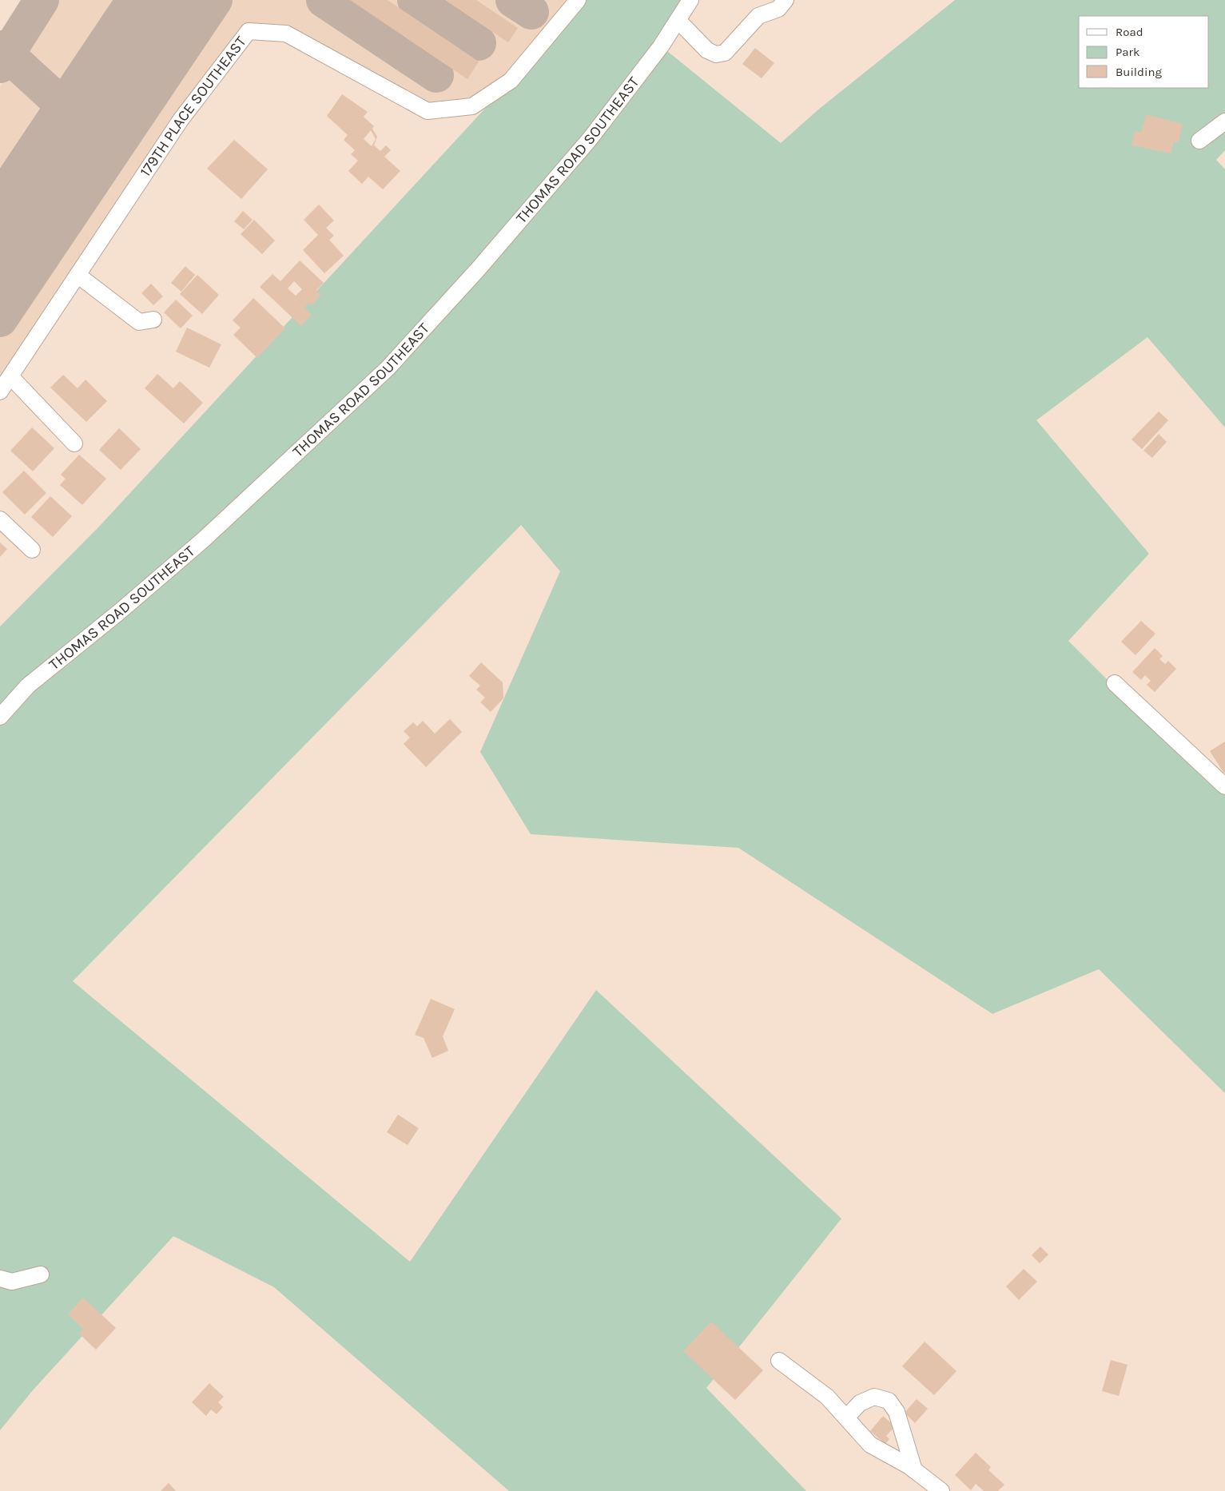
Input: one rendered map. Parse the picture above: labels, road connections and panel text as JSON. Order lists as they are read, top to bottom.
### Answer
{
  "streets": {
    "street": ["179TH PLACE SOUTHEAST", "THOMAS ROAD SOUTHEAST"]
  },
  "legend": ["Road", "Park", "Building"]
}
